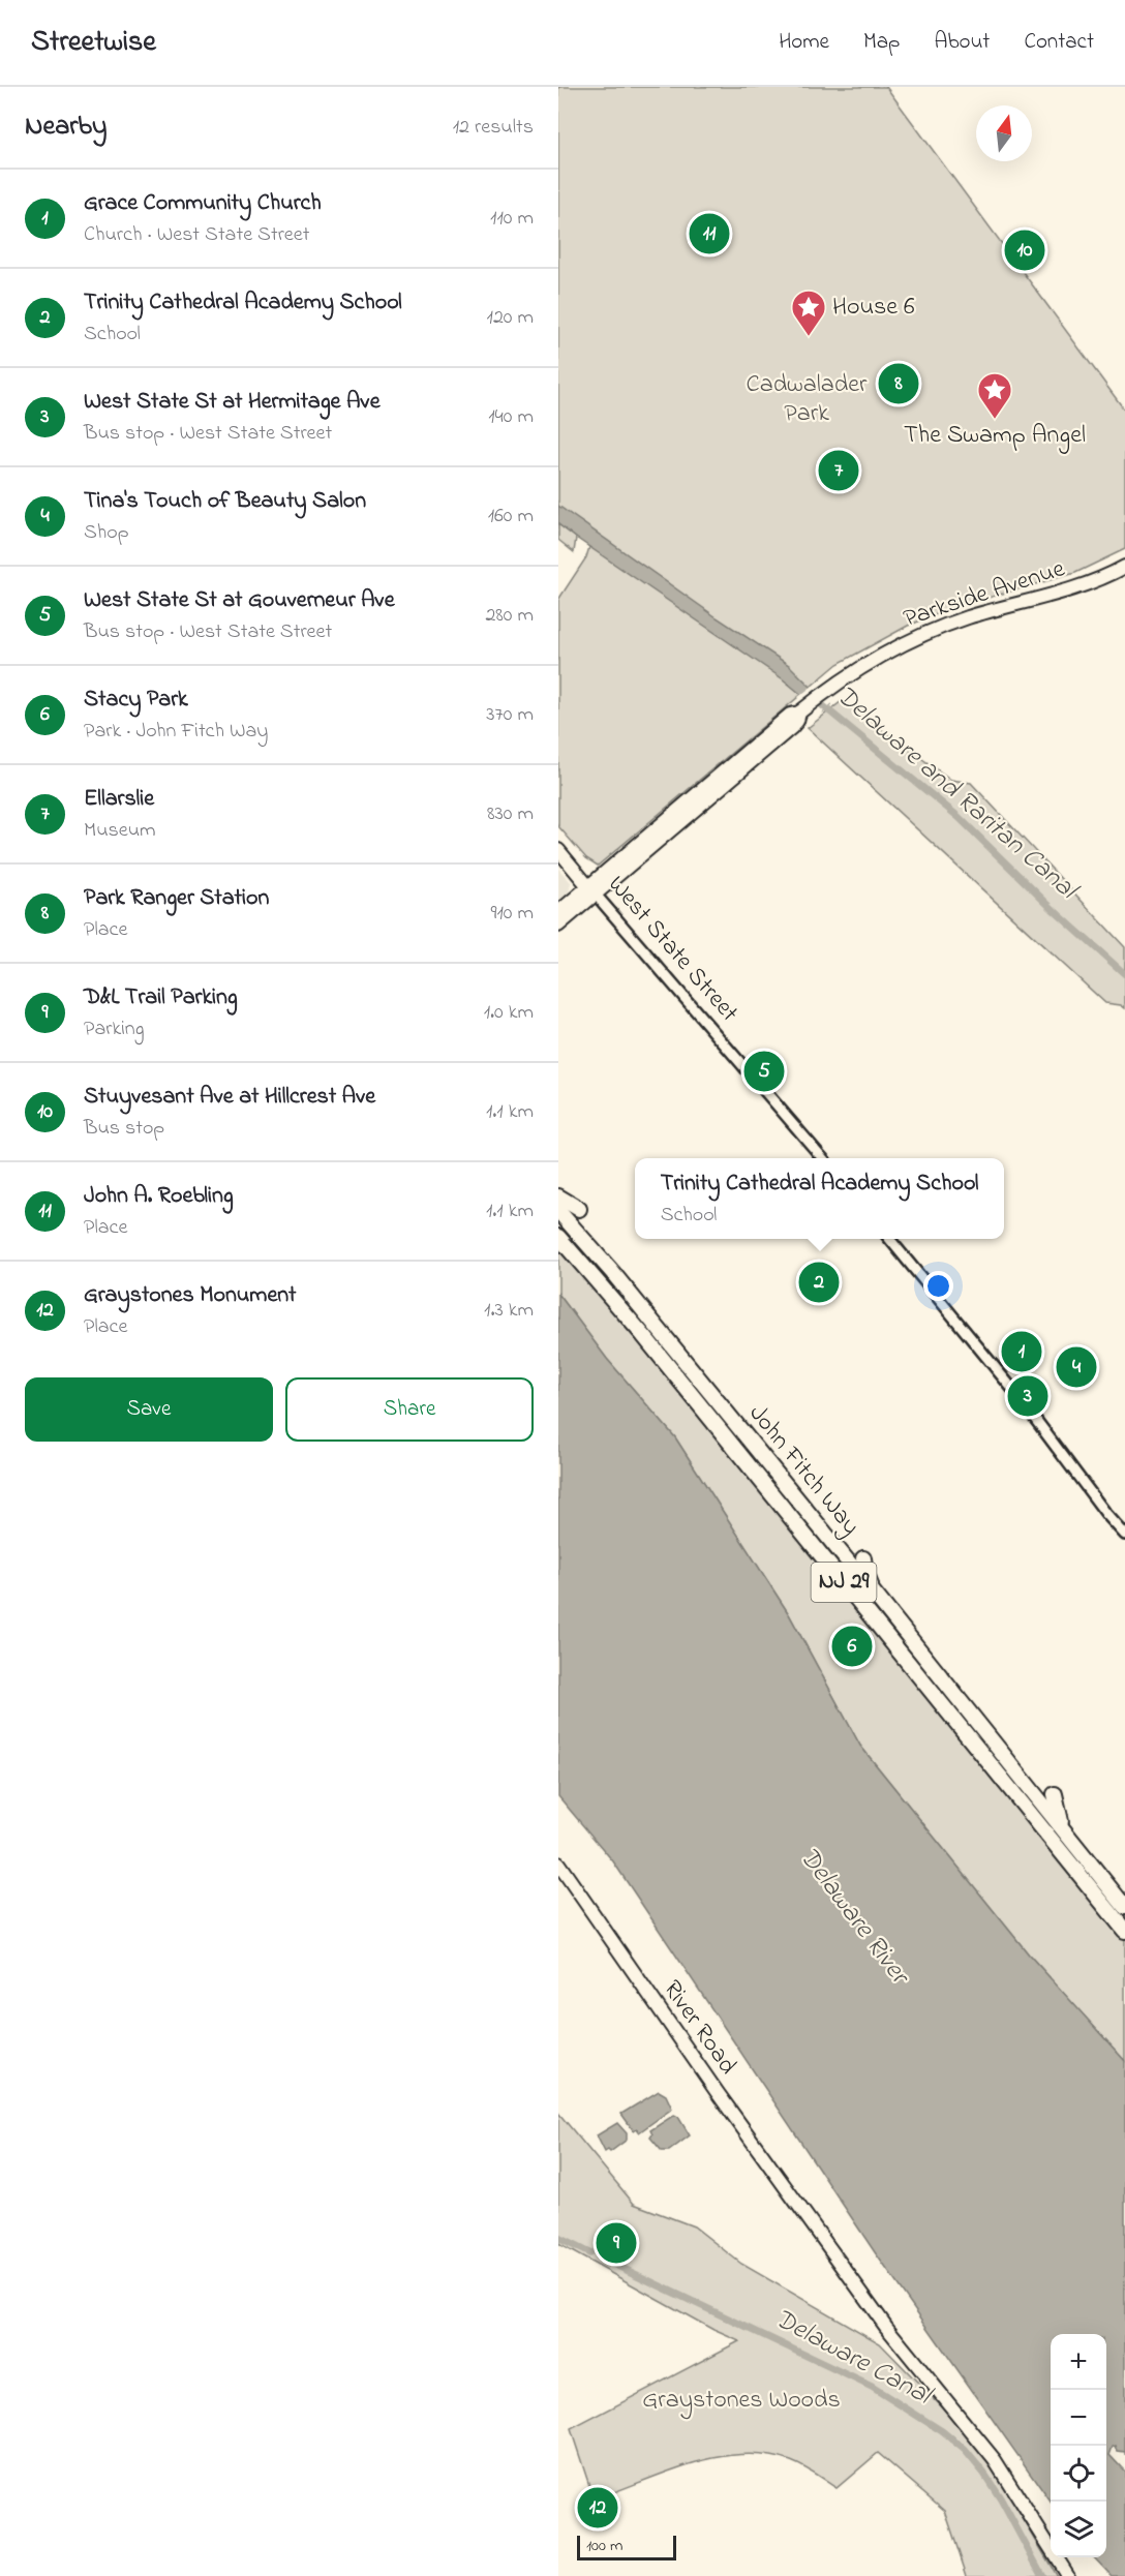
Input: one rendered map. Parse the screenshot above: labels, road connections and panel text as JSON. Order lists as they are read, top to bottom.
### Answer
{
  "streets": {
    "highway": ["John Fitch Way", "NJ 29"],
    "main road": ["Parkside Avenue", "West State Street", "River Road"]
  },
  "crossings": [
    ["Parkside Avenue", "West State Street"]
  ],
  "water": ["Delaware and Raritan Canal", "Delaware River", "Delaware Canal"],
  "parks": ["Cadwalader Park", "Graystones Woods"],
  "places": {
    "place": ["House 6", "The Swamp Angel"]
  },
  "scale_bar": "100 m",
  "north": "top",
  "page": {
    "header": "Streetwise",
    "nav": [
      "Home",
      "Map",
      "About",
      "Contact"
    ],
    "heading": ["Nearby", "12 results"],
    "list": [
      {
        "mark": "1",
        "name": "Grace Community Church",
        "note": "Church · West State Street",
        "value": "110 m"
      },
      {
        "mark": "2",
        "name": "Trinity Cathedral Academy School",
        "note": "School",
        "value": "120 m"
      },
      {
        "mark": "3",
        "name": "West State St at Hermitage Ave",
        "note": "Bus stop · West State Street",
        "value": "140 m"
      },
      {
        "mark": "4",
        "name": "Tina's Touch of Beauty Salon",
        "note": "Shop",
        "value": "160 m"
      },
      {
        "mark": "5",
        "name": "West State St at Gouverneur Ave",
        "note": "Bus stop · West State Street",
        "value": "280 m"
      },
      {
        "mark": "6",
        "name": "Stacy Park",
        "note": "Park · John Fitch Way",
        "value": "370 m"
      },
      {
        "mark": "7",
        "name": "Ellarslie",
        "note": "Museum",
        "value": "830 m"
      },
      {
        "mark": "8",
        "name": "Park Ranger Station",
        "note": "Place",
        "value": "910 m"
      },
      {
        "mark": "9",
        "name": "D&L Trail Parking",
        "note": "Parking",
        "value": "1.0 km"
      },
      {
        "mark": "10",
        "name": "Stuyvesant Ave at Hillcrest Ave",
        "note": "Bus stop",
        "value": "1.1 km"
      },
      {
        "mark": "11",
        "name": "John A. Roebling",
        "note": "Place",
        "value": "1.1 km"
      },
      {
        "mark": "12",
        "name": "Graystones Monument",
        "note": "Place",
        "value": "1.3 km"
      }
    ],
    "pins": [
      "11",
      "10",
      "8",
      "7",
      "5",
      "2",
      "1",
      "4",
      "3",
      "6",
      "9",
      "12"
    ],
    "popup": ["Trinity Cathedral Academy School", "School"],
    "buttons": ["Save", "Share"],
    "map_buttons": ["+", "−"],
    "scale": "100 m"
  }
}
